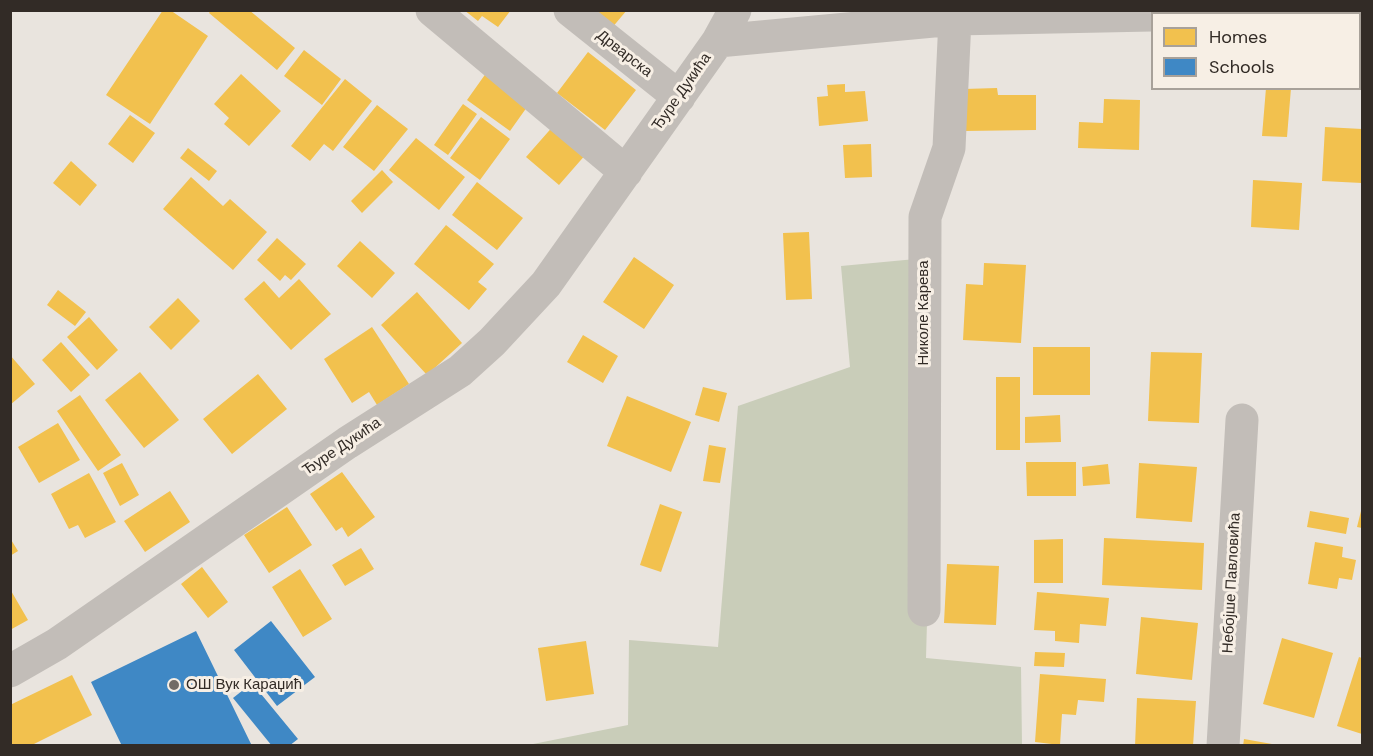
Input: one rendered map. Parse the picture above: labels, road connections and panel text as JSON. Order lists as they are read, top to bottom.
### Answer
{
  "streets": {
    "street": [
      "Дрварска",
      "Ђуре Дукића",
      "Николе Карева",
      "Небојше Павловића"
    ]
  },
  "crossings": [
    ["Дрварска", "Ђуре Дукића"]
  ],
  "places": ["ОШ Вук Караџић"],
  "legend": ["Homes", "Schools"]
}
